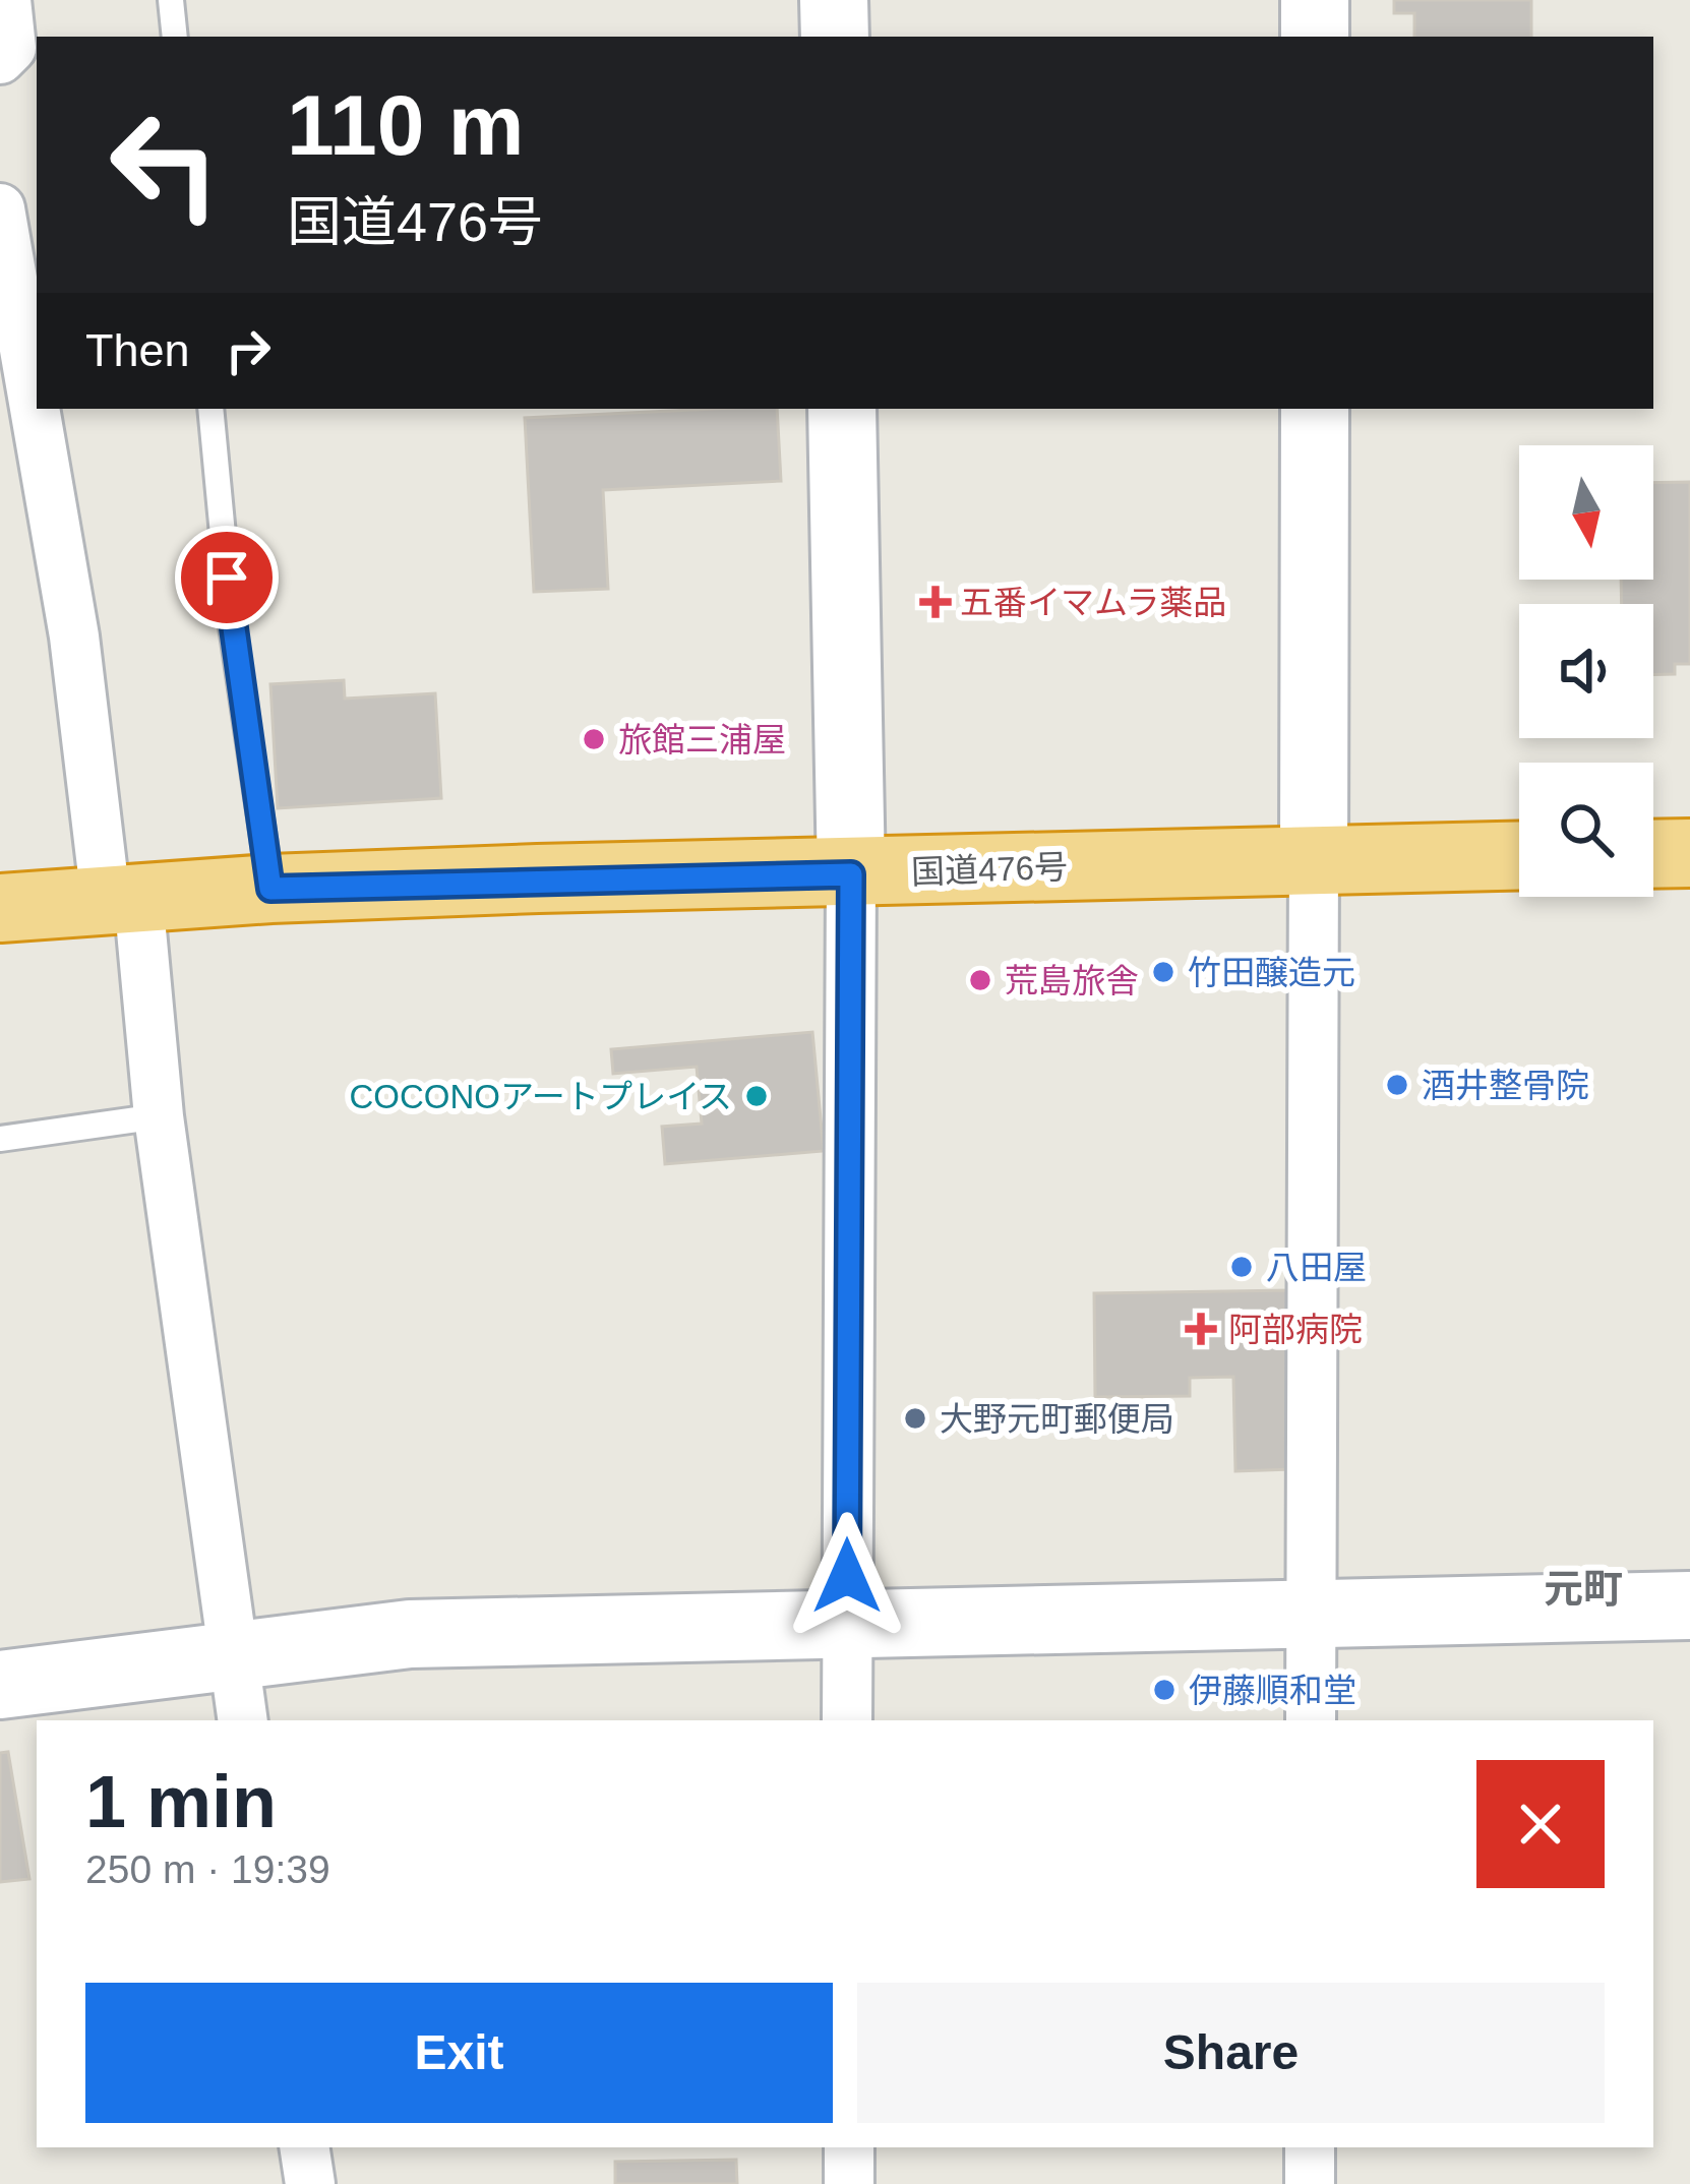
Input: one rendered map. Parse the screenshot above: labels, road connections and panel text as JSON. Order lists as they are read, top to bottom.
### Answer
{
  "streets": {
    "highway": ["国道476号"]
  },
  "districts": ["元町"],
  "places": {
    "health": ["五番イマムラ薬品", "阿部病院"],
    "other": [
      "旅館三浦屋",
      "竹田醸造元",
      "荒島旅舎",
      "酒井整骨院",
      "COCONOアートプレイス",
      "八田屋",
      "大野元町郵便局",
      "伊藤順和堂"
    ]
  },
  "north": "bottom",
  "page": {
    "turn": ["110 m", "国道476号"],
    "then": "Then",
    "heading": ["1 min", "250 m · 19:39"],
    "buttons": ["Exit", "Share"]
  }
}
